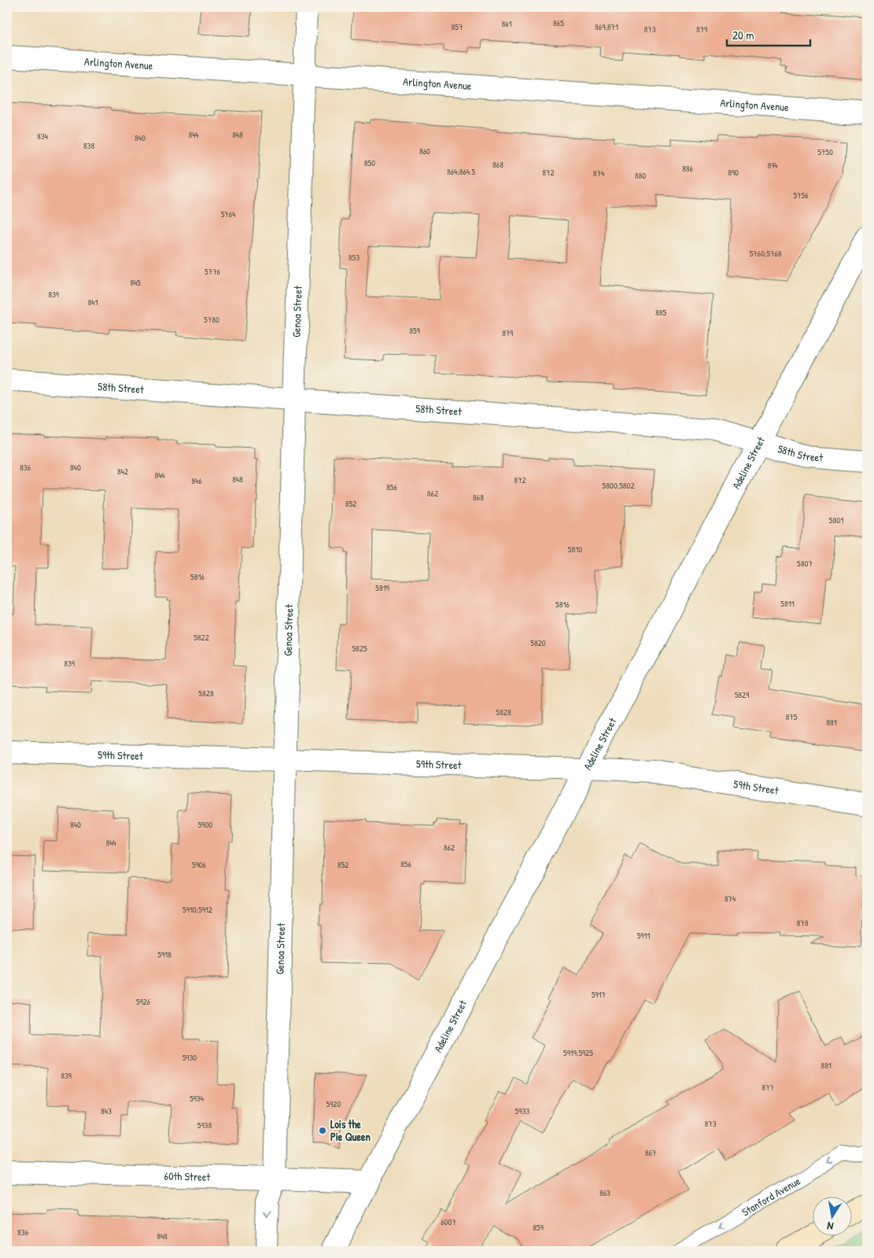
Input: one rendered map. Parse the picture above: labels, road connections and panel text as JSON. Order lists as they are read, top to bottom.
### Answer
{
  "streets": {
    "street": [
      "Arlington Avenue",
      "Genoa Street",
      "58th Street",
      "Adeline Street",
      "59th Street",
      "60th Street"
    ],
    "lane": ["Stanford Avenue"]
  },
  "crossings": [
    ["Arlington Avenue", "Genoa Street"],
    ["Genoa Street", "58th Street"],
    ["Genoa Street", "59th Street"],
    ["Genoa Street", "60th Street"],
    ["58th Street", "Adeline Street"],
    ["Adeline Street", "59th Street"],
    ["Adeline Street", "60th Street"]
  ],
  "one_way": ["Stanford Avenue"],
  "places": ["Lois the Pie Queen"],
  "house_numbers": [
    "865",
    "861",
    "857",
    "869;871",
    "873",
    "879",
    "844",
    "848",
    "834",
    "840",
    "838",
    "860",
    "5750",
    "850",
    "868",
    "894",
    "886",
    "864;864.5",
    "872",
    "890",
    "874",
    "880",
    "5756",
    "5764",
    "5760;5768",
    "853",
    "5776",
    "845",
    "839",
    "841",
    "885",
    "5780",
    "859",
    "879",
    "836",
    "840",
    "842",
    "844",
    "848",
    "872",
    "846",
    "5800;5802",
    "856",
    "862",
    "868",
    "852",
    "5801",
    "5810",
    "5807",
    "5816",
    "5819",
    "5811",
    "5816",
    "5822",
    "5820",
    "5825",
    "839",
    "5828",
    "5829",
    "5828",
    "875",
    "881",
    "840",
    "5900",
    "844",
    "862",
    "856",
    "5906",
    "852",
    "874",
    "5910;5912",
    "878",
    "5911",
    "5918",
    "5917",
    "5926",
    "5919;5925",
    "5930",
    "881",
    "839",
    "877",
    "5934",
    "5920",
    "843",
    "5933",
    "873",
    "5938",
    "867",
    "863",
    "6007",
    "859",
    "836",
    "848"
  ],
  "scale_bar": "20 m",
  "north": "bottom"
}
